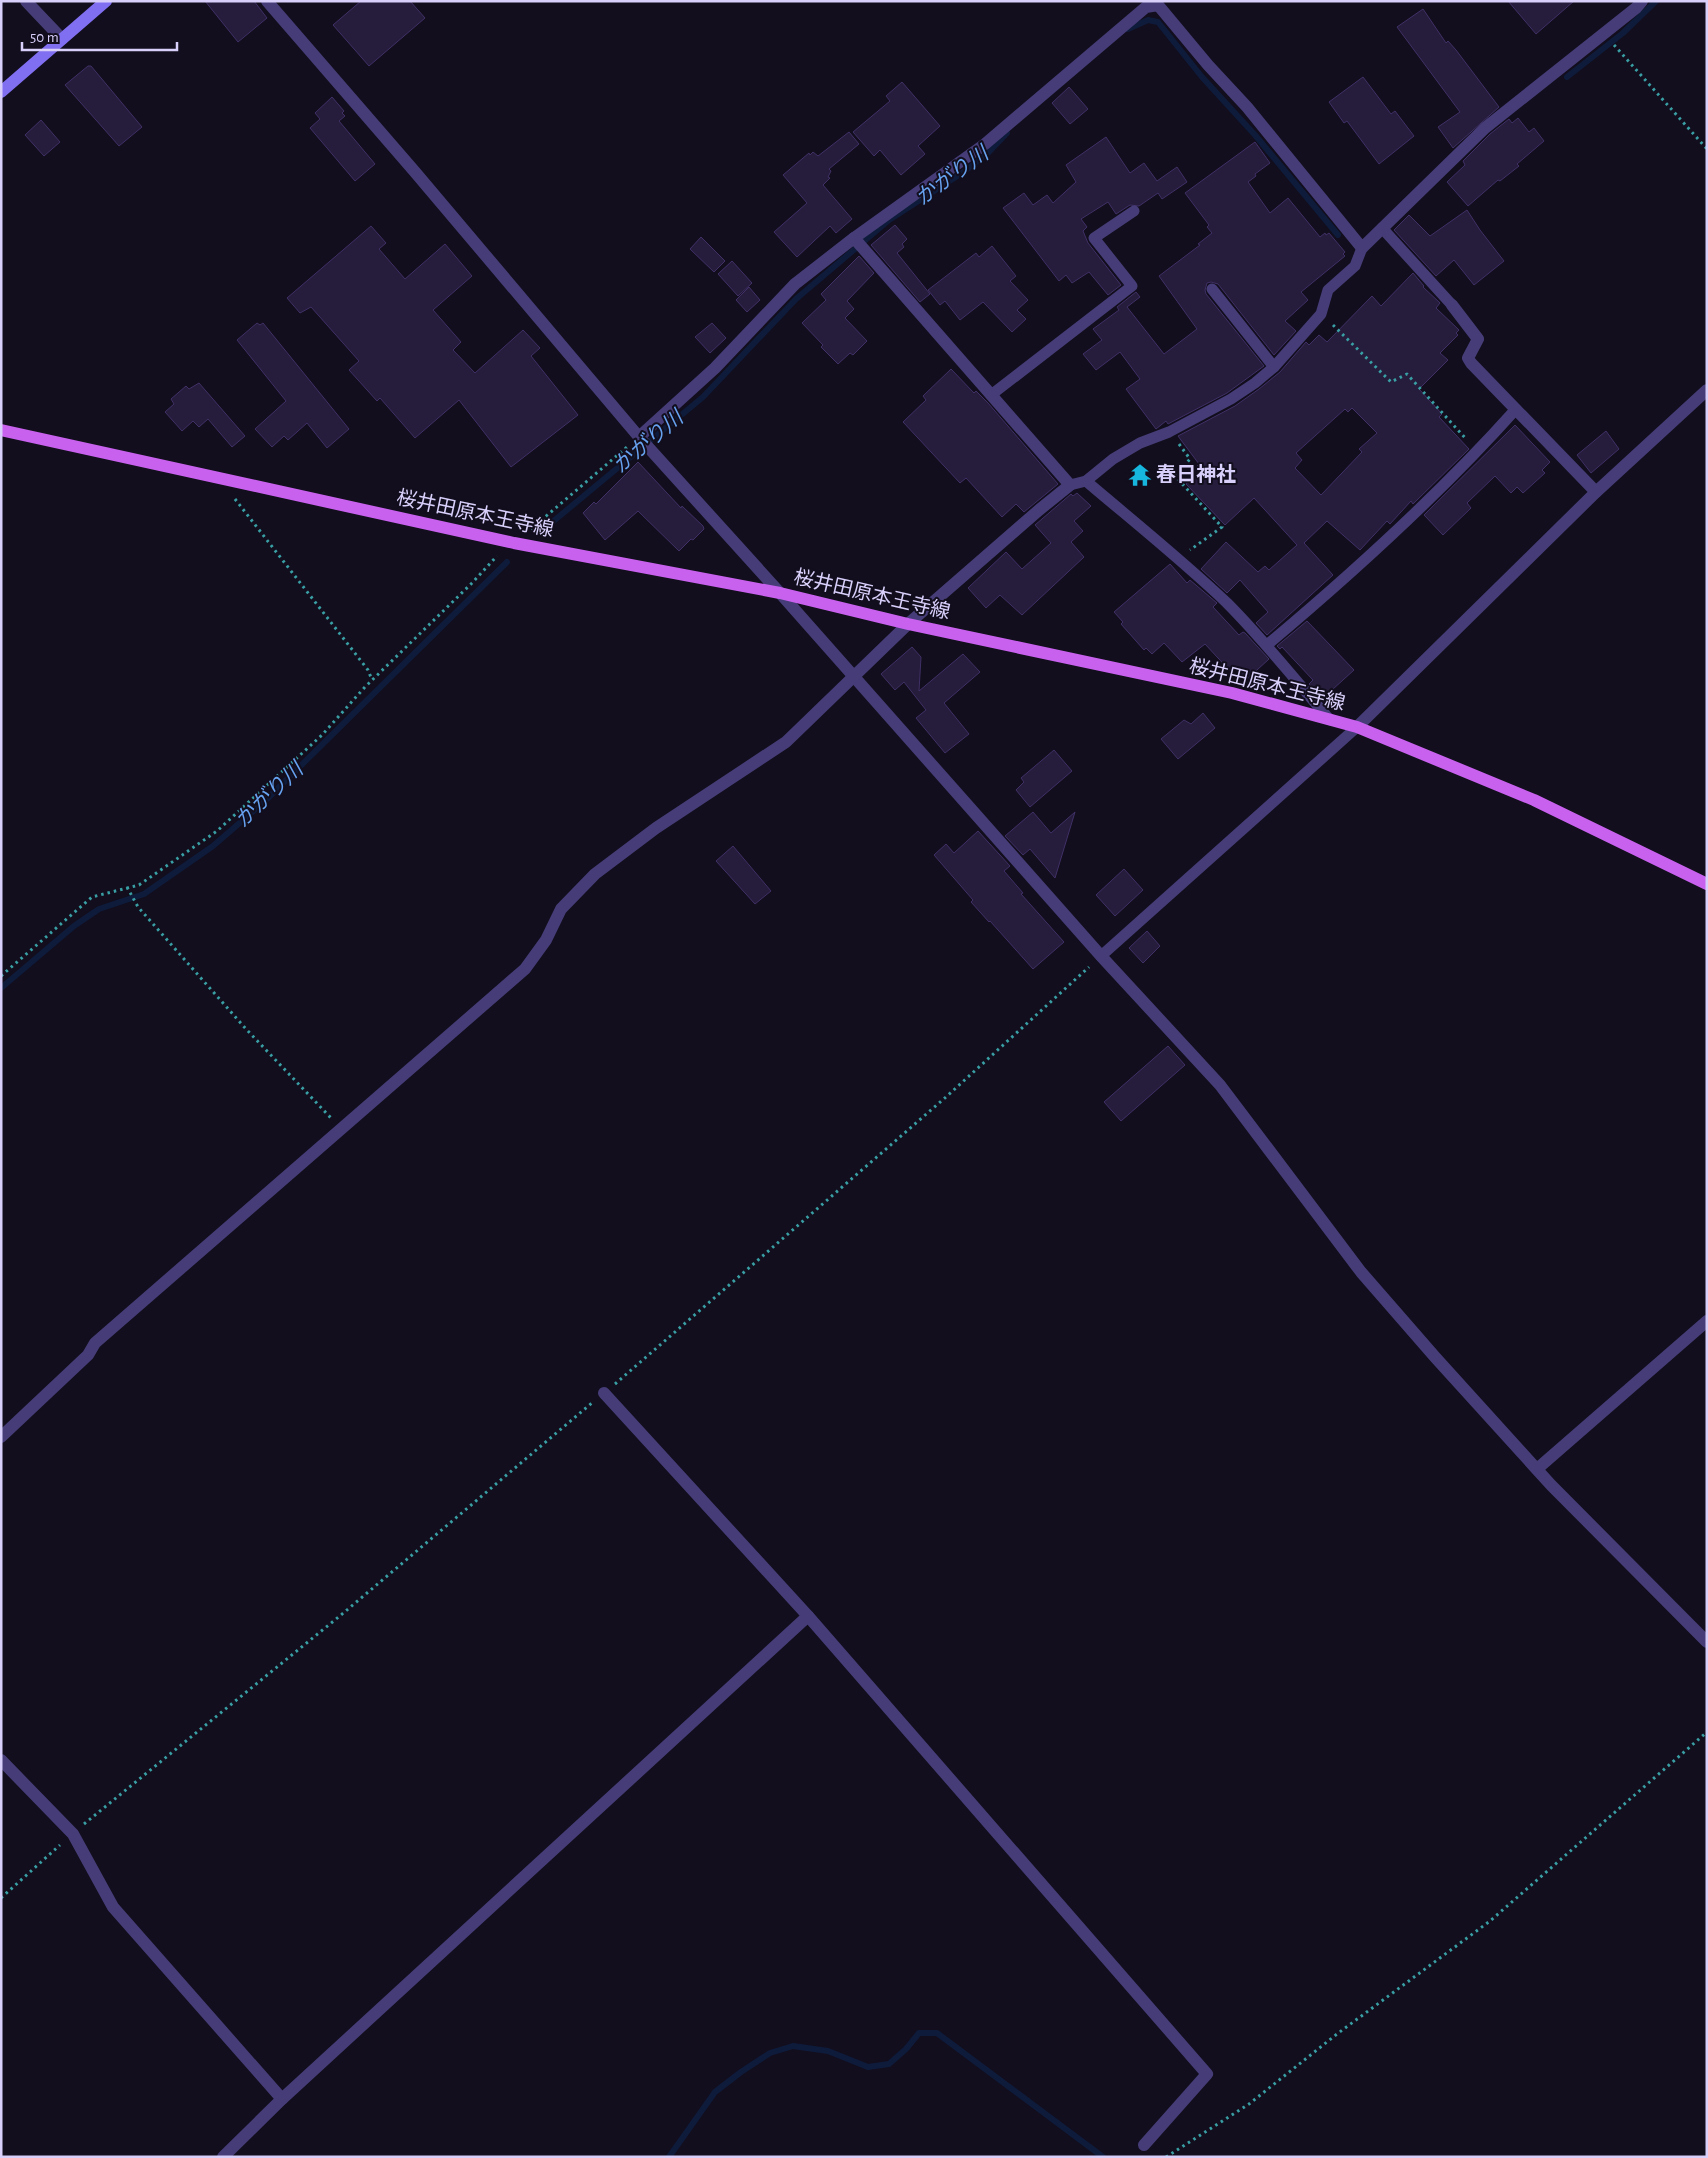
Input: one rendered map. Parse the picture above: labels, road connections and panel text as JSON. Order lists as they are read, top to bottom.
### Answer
{
  "streets": {
    "main road": ["桜井田原本王寺線"]
  },
  "water": ["かがり川"],
  "places": {
    "temple": ["春日神社"]
  },
  "scale_bar": "50 m"
}
